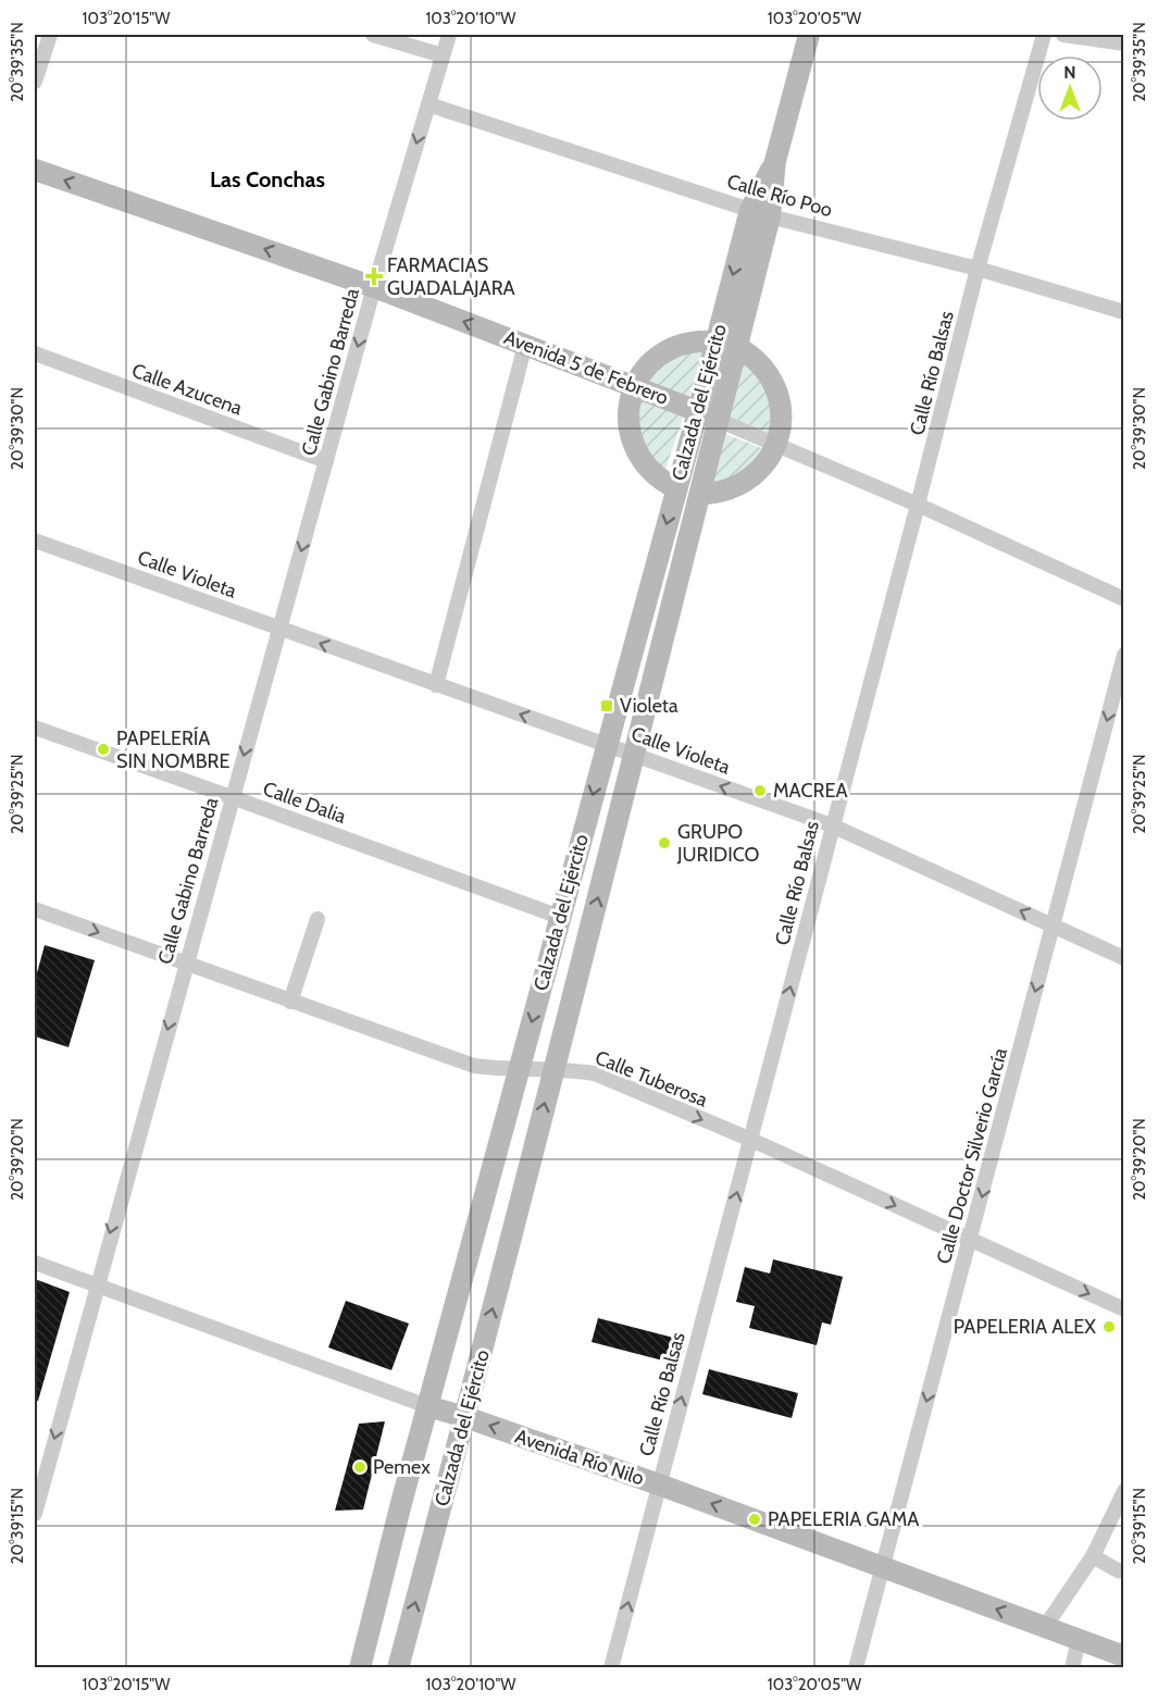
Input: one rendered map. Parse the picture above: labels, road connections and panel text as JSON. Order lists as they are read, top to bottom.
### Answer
{
  "streets": {
    "main road": ["Avenida 5 de Febrero", "Calzada del Ejército", "Avenida Río Nilo"],
    "street": [
      "Calle Río Poo",
      "Calle Gabino Barreda",
      "Calle Río Balsas",
      "Calle Azucena",
      "Calle Violeta",
      "Calle Dalia",
      "Calle Tuberosa",
      "Calle Doctor Silverio García"
    ]
  },
  "crossings": [
    ["Calle Río Poo", "Calle Gabino Barreda"],
    ["Calle Río Poo", "Calle Río Balsas"],
    ["Calle Río Poo", "Calzada del Ejército"],
    ["Avenida 5 de Febrero", "Calle Gabino Barreda"],
    ["Avenida 5 de Febrero", "Calle Río Balsas"],
    ["Avenida 5 de Febrero", "Calzada del Ejército"],
    ["Calle Gabino Barreda", "Calle Azucena"],
    ["Calle Gabino Barreda", "Calle Violeta"],
    ["Calle Gabino Barreda", "Calle Dalia"],
    ["Calle Gabino Barreda", "Calle Tuberosa"],
    ["Calle Gabino Barreda", "Avenida Río Nilo"],
    ["Calle Río Balsas", "Calle Violeta"],
    ["Calle Río Balsas", "Calle Tuberosa"],
    ["Calle Río Balsas", "Avenida Río Nilo"],
    ["Calzada del Ejército", "Calle Violeta"],
    ["Calzada del Ejército", "Calle Dalia"],
    ["Calzada del Ejército", "Calle Tuberosa"],
    ["Calzada del Ejército", "Avenida Río Nilo"],
    ["Calle Violeta", "Calle Doctor Silverio García"],
    ["Calle Tuberosa", "Calle Doctor Silverio García"],
    ["Calle Doctor Silverio García", "Avenida Río Nilo"]
  ],
  "one_way": [
    "Avenida 5 de Febrero",
    "Calle Gabino Barreda",
    "Calle Río Balsas",
    "Calle Violeta",
    "Calle Tuberosa",
    "Calle Doctor Silverio García",
    "Avenida Río Nilo"
  ],
  "districts": ["Las Conchas"],
  "places": {
    "health": ["FARMACIAS GUADALAJARA"],
    "transit": ["Violeta"],
    "other": [
      "PAPELERÍA SIN NOMBRE",
      "MACREA",
      "GRUPO JURIDICO",
      "PAPELERIA ALEX",
      "Pemex",
      "PAPELERIA GAMA"
    ]
  },
  "north": "top",
  "coordinates": [
    "103°20'15\"W",
    "103°20'10\"W",
    "103°20'05\"W",
    "20°39'35\"N",
    "20°39'30\"N",
    "20°39'25\"N",
    "20°39'20\"N",
    "20°39'15\"N"
  ]
}
